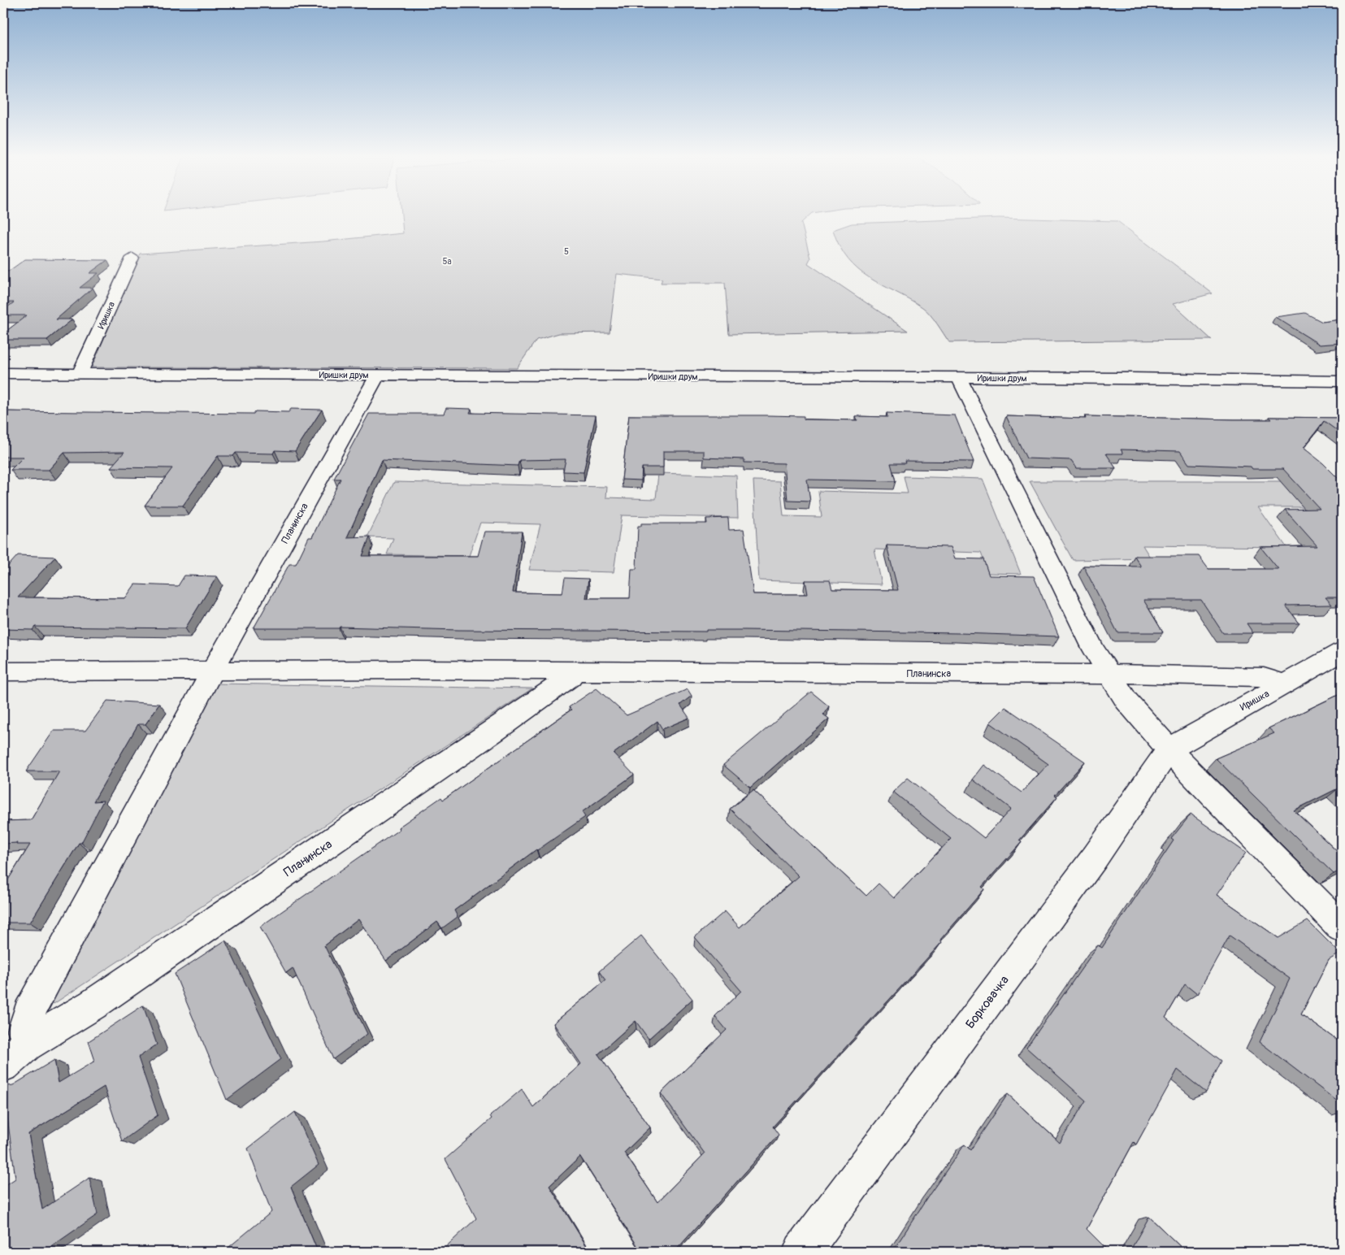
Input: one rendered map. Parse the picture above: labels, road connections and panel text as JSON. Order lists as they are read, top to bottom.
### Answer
{
  "streets": {
    "street": [
      "Иришка",
      "Иришки друм",
      "Планинска",
      "Борковачка"
    ]
  },
  "crossings": [
    ["Иришка", "Иришки друм"],
    ["Иришка", "Планинска"],
    ["Иришка", "Борковачка"],
    ["Иришки друм", "Планинска"]
  ],
  "parks": ["5", "5a"]
}
